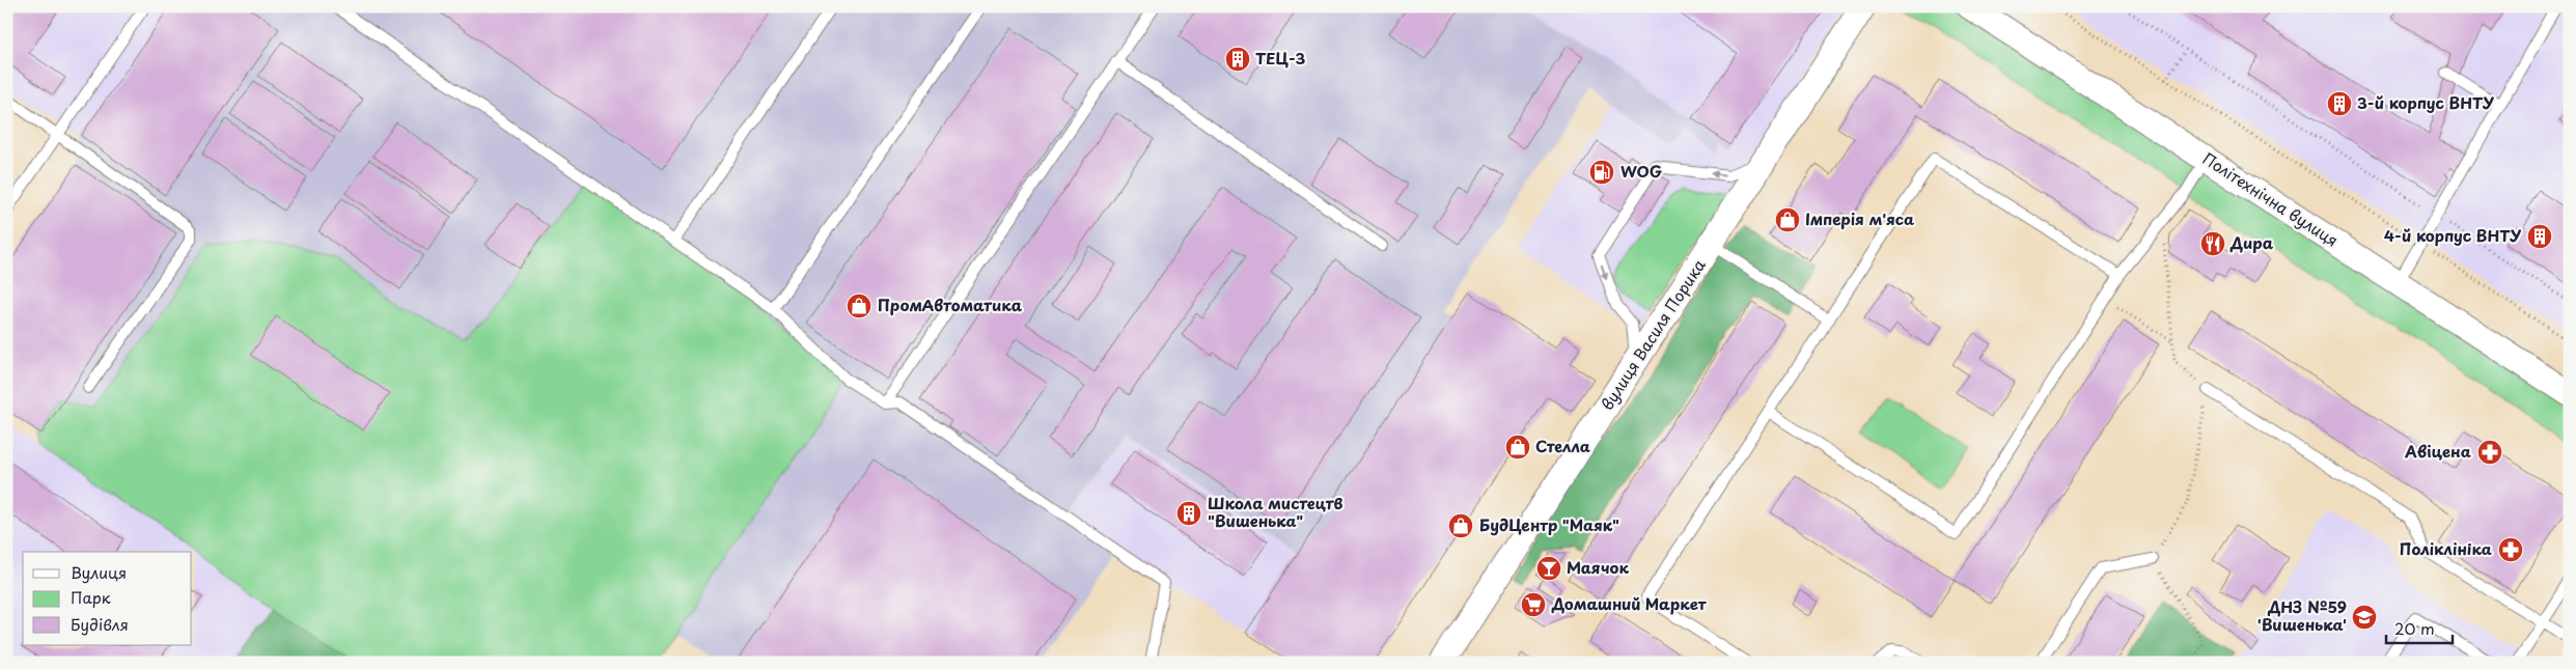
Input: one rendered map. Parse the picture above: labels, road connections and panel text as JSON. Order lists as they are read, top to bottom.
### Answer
{
  "streets": {
    "street": ["Політехнічна вулиця", "вулиця Василя Порика"]
  },
  "places": {
    "building": [
      "ТЕЦ-3",
      "3-й корпус ВНТУ",
      "4-й корпус ВНТУ",
      "Школа мистецтв \"Вишенька\""
    ],
    "fuel station": ["WOG"],
    "shop": [
      "Імперія м'яса",
      "ПромАвтоматика",
      "Стелла",
      "БудЦентр \"Маяк\""
    ],
    "restaurant": ["Дира"],
    "pharmacy": ["Авіцена", "Поліклініка"],
    "bar": ["Маячок"],
    "supermarket": ["Домашний Маркет"],
    "school or university": ["ДНЗ №59 'Вишенька'"]
  },
  "legend": ["Вулиця", "Парк", "Будівля"],
  "scale_bar": "20 m"
}
